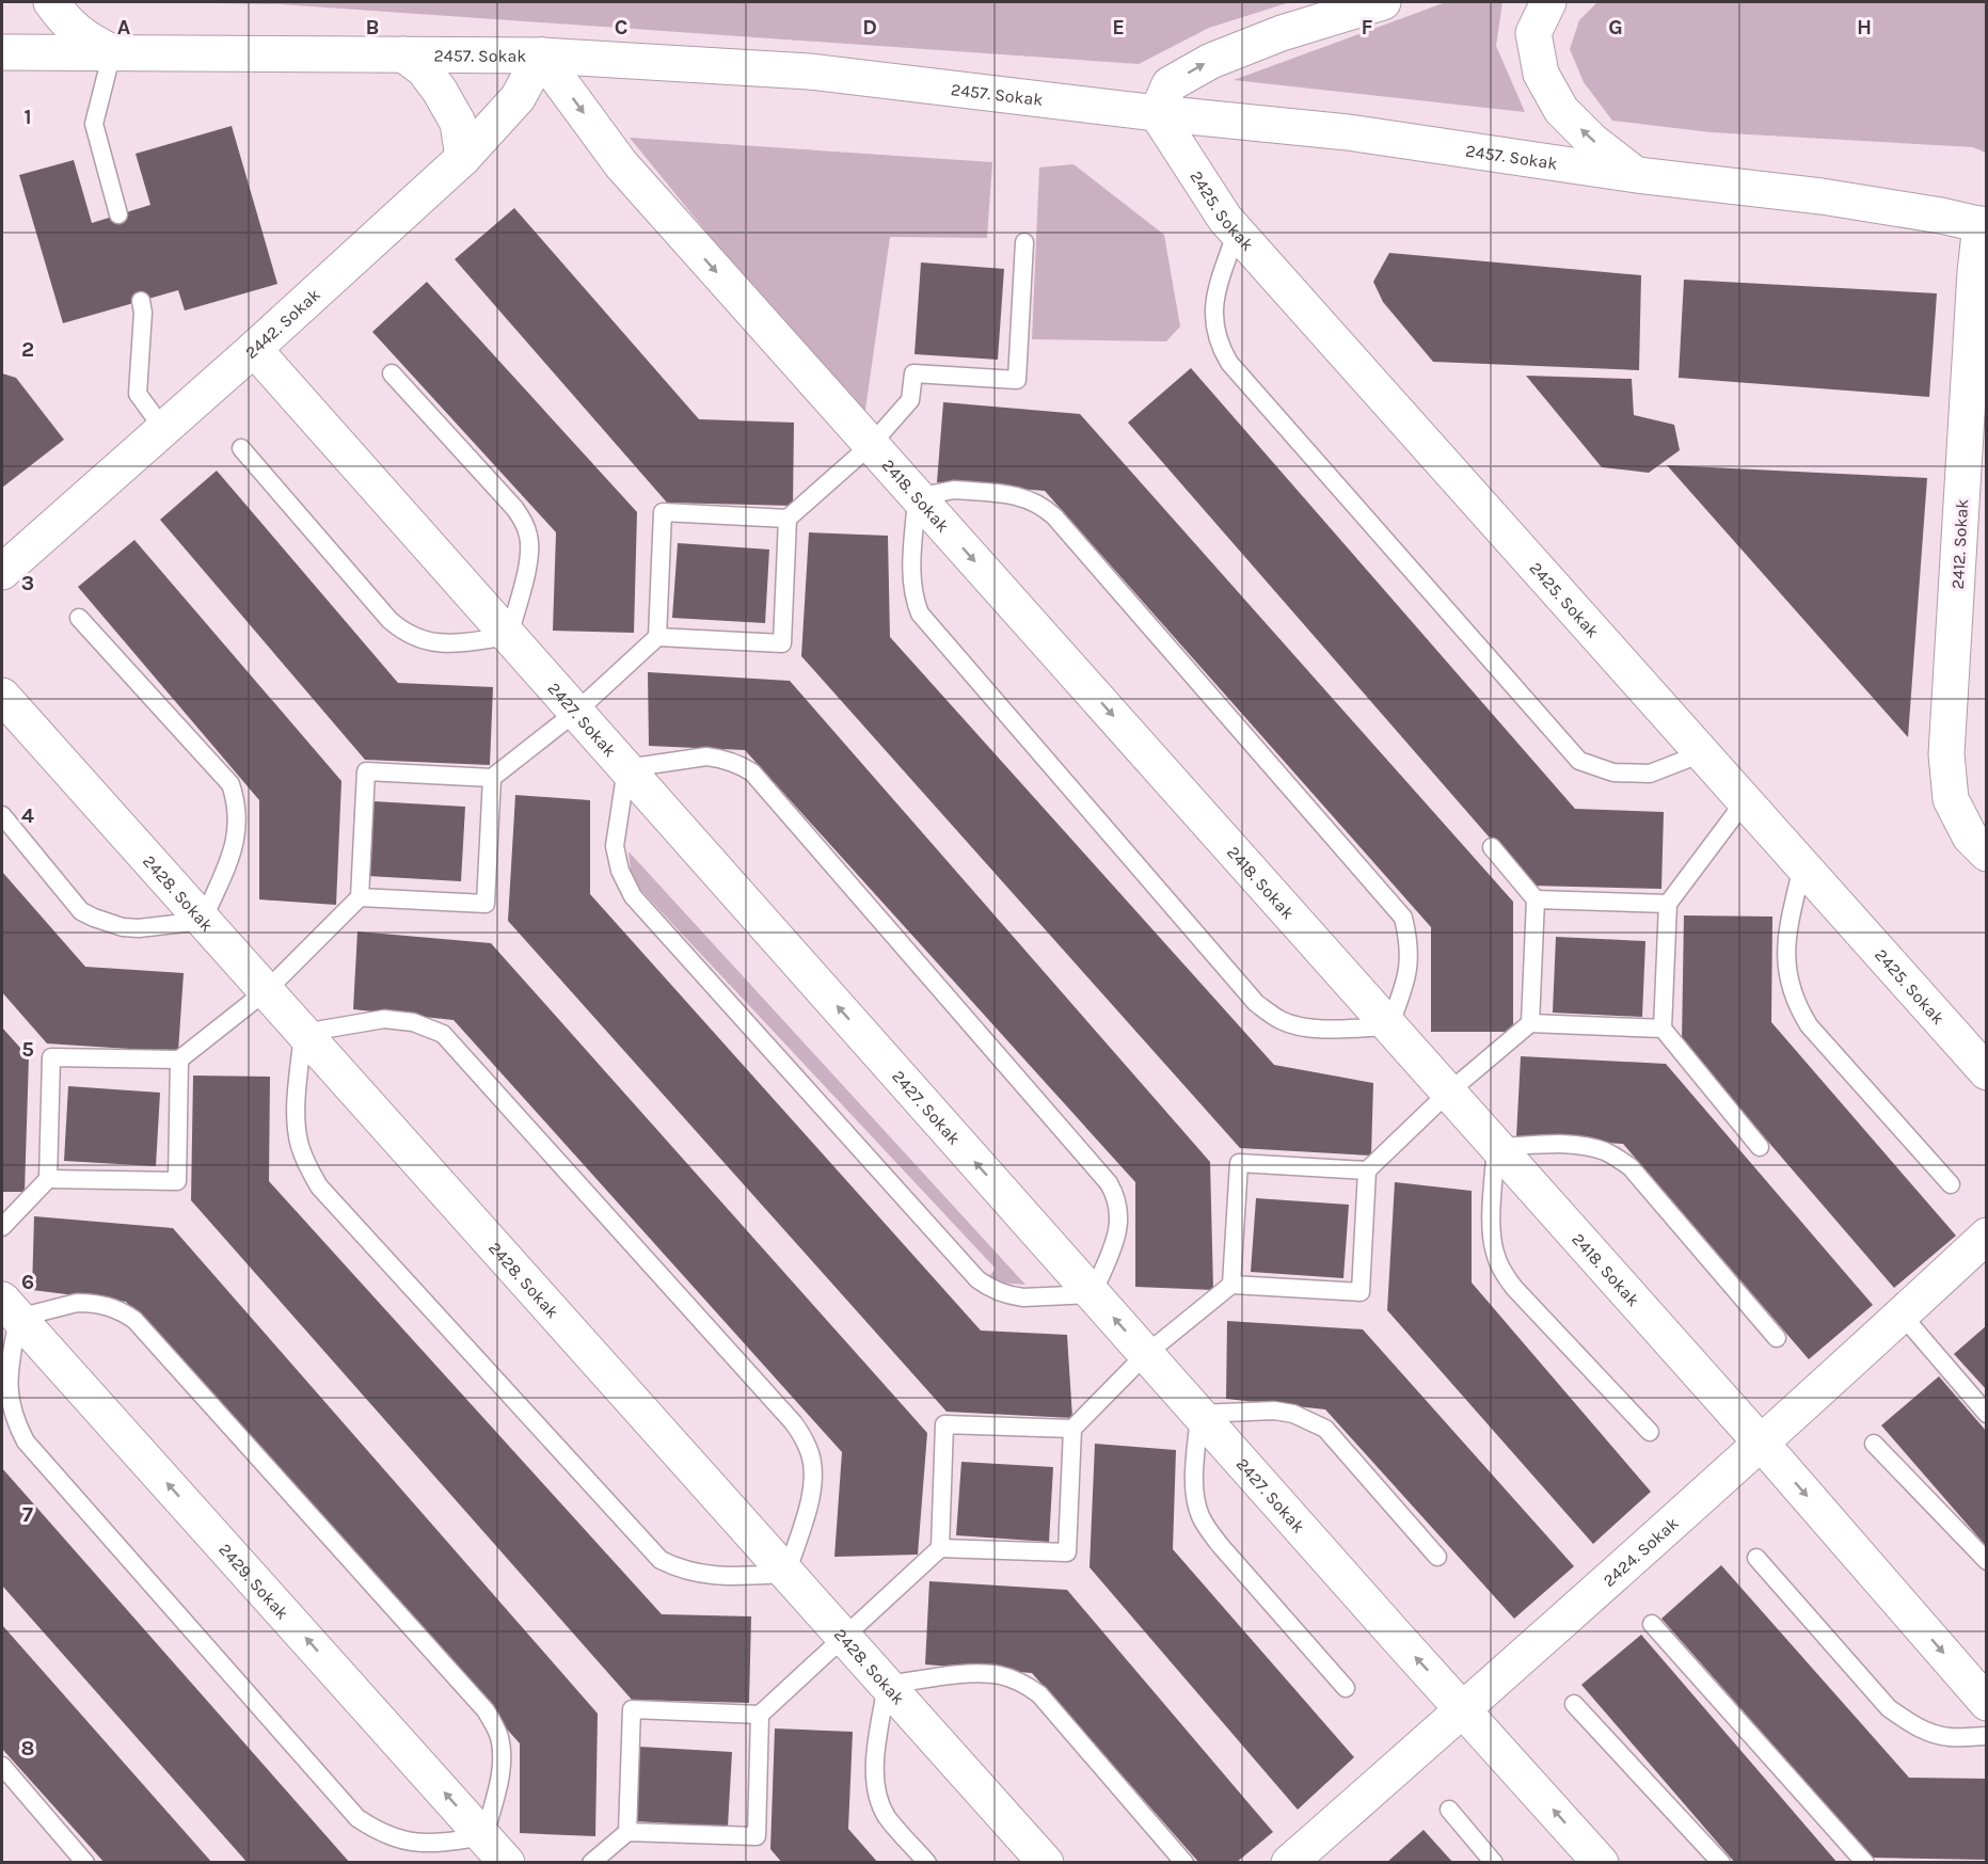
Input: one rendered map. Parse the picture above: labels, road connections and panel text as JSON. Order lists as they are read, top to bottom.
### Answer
{
  "streets": {
    "main road": [
      "2457. Sokak",
      "2425. Sokak",
      "2442. Sokak",
      "2418. Sokak",
      "2412. Sokak",
      "2427. Sokak",
      "2428. Sokak",
      "2424. Sokak",
      "2429. Sokak"
    ]
  },
  "crossings": [
    ["2457. Sokak", "2425. Sokak"],
    ["2457. Sokak", "2442. Sokak"],
    ["2457. Sokak", "2418. Sokak"],
    ["2457. Sokak", "2412. Sokak"],
    ["2442. Sokak", "2418. Sokak"],
    ["2442. Sokak", "2427. Sokak"],
    ["2418. Sokak", "2424. Sokak"],
    ["2427. Sokak", "2424. Sokak"]
  ],
  "one_way": ["2418. Sokak", "2427. Sokak", "2429. Sokak"],
  "grid": {
    "columns": [
      "A",
      "B",
      "C",
      "D",
      "E",
      "F",
      "G",
      "H"
    ],
    "rows": [
      "1",
      "2",
      "3",
      "4",
      "5",
      "6",
      "7",
      "8"
    ]
  }
}
